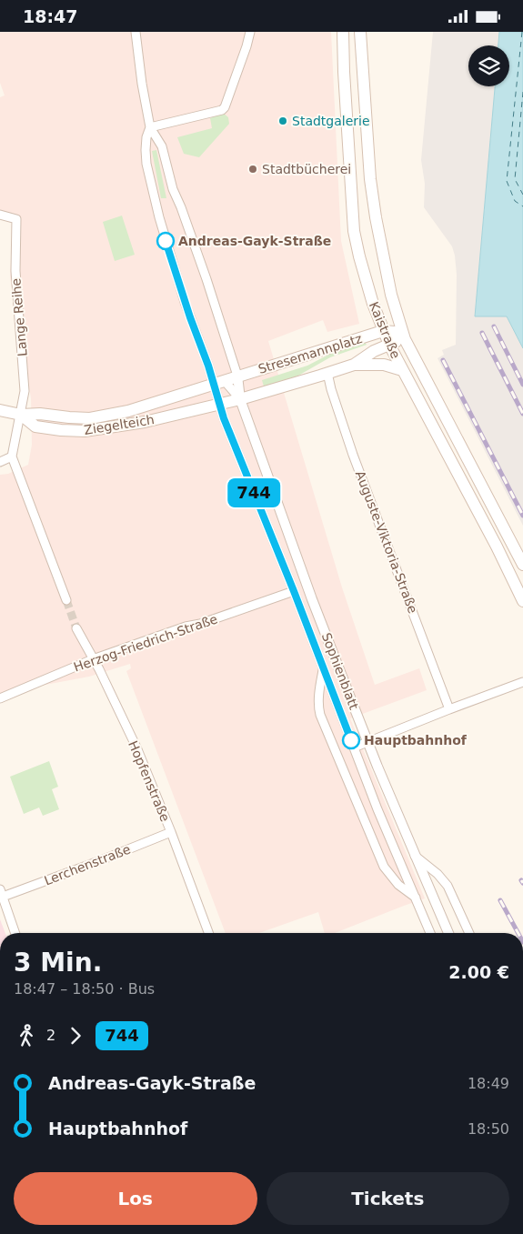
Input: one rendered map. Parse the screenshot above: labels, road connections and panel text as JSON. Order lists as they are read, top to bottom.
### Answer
{
  "streets": {
    "main road": ["Kaistraße", "Stresemannplatz", "Ziegelteich"],
    "street": [
      "Lange Reihe",
      "Auguste-Viktoria-Straße",
      "Herzog-Friedrich-Straße",
      "Sophienblatt",
      "Hopfenstraße",
      "Lerchenstraße"
    ]
  },
  "crossings": [
    ["Lange Reihe", "Ziegelteich"],
    ["Kaistraße", "Stresemannplatz"],
    ["Stresemannplatz", "Ziegelteich"],
    ["Stresemannplatz", "Auguste-Viktoria-Straße"],
    ["Stresemannplatz", "Sophienblatt"],
    ["Ziegelteich", "Sophienblatt"],
    ["Herzog-Friedrich-Straße", "Sophienblatt"],
    ["Herzog-Friedrich-Straße", "Hopfenstraße"],
    ["Hopfenstraße", "Lerchenstraße"]
  ],
  "places": [
    "Stadtgalerie",
    "Stadtbücherei",
    "Andreas-Gayk-Straße",
    "Hauptbahnhof"
  ],
  "lines": ["bus line 744"],
  "page": {
    "status": "18:47",
    "on_map": "744",
    "heading": ["3 Min.", "18:47 – 18:50 · Bus", "2.00 €"],
    "legs": ["2", "744"],
    "list": [
      {
        "name": "Andreas-Gayk-Straße",
        "value": "18:49"
      },
      {
        "name": "Hauptbahnhof",
        "value": "18:50"
      }
    ],
    "buttons": ["Los", "Tickets"]
  }
}
